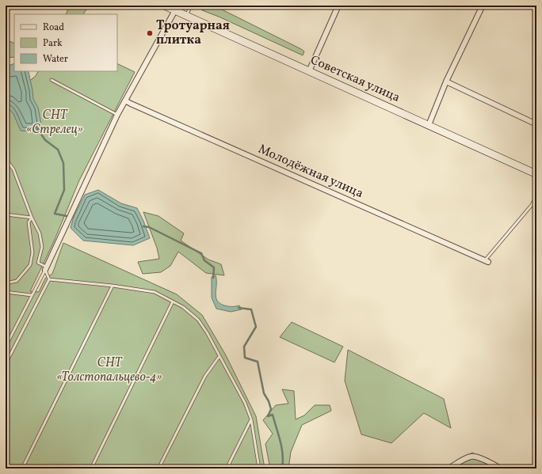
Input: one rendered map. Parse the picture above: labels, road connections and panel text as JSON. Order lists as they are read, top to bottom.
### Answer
{
  "streets": {
    "street": ["Советская улица", "Молодёжная улица"]
  },
  "parks": ["СНТ «Стрелец»", "СНТ «Толстопальцево-4»"],
  "places": ["Тротуарная плитка"],
  "legend": ["Road", "Park", "Water"]
}
